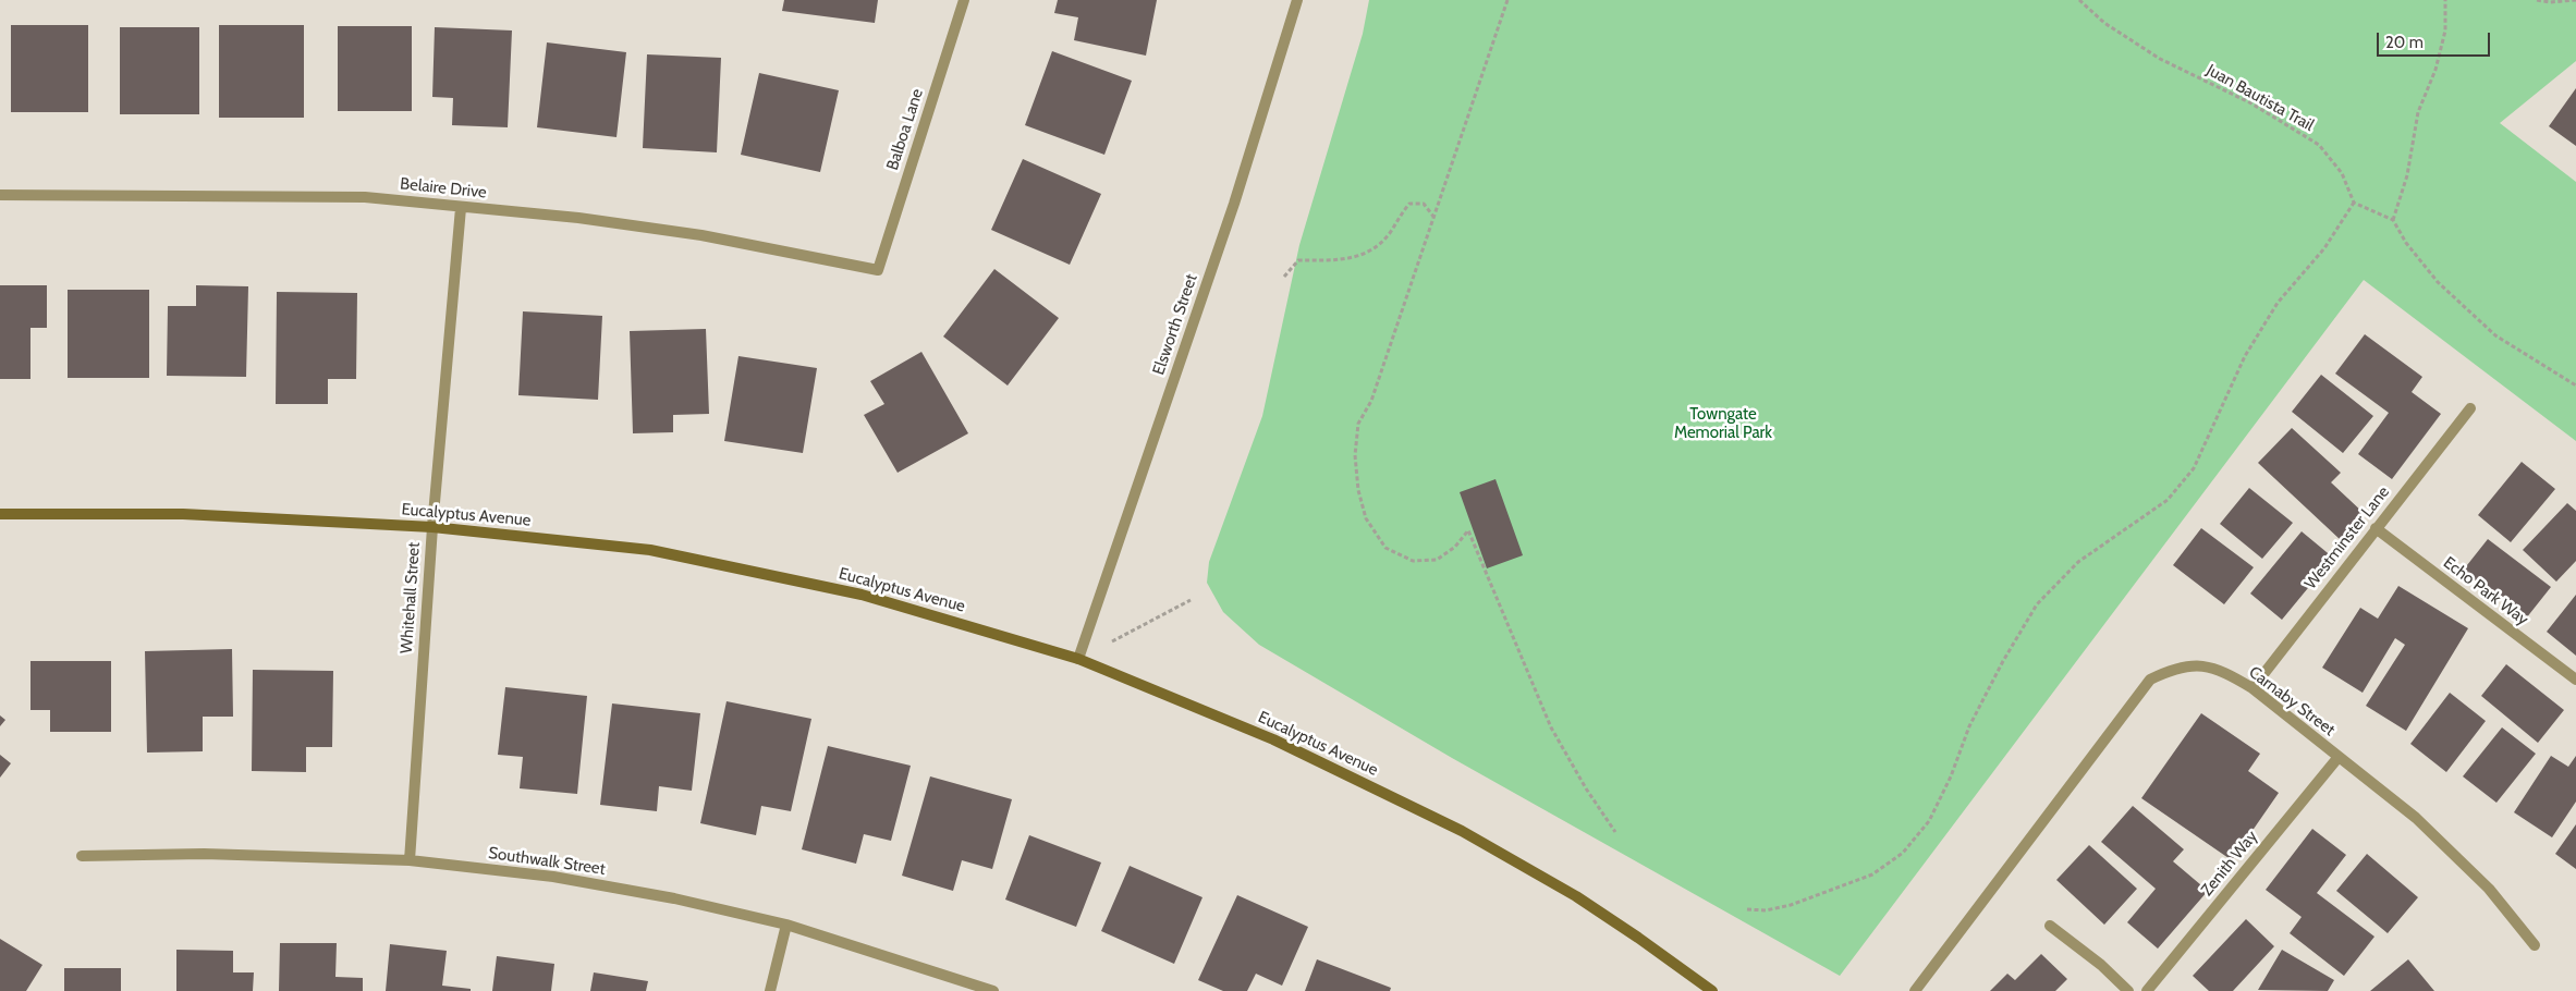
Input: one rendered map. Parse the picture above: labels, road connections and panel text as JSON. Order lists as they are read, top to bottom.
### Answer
{
  "streets": {
    "street": [
      "Balboa Lane",
      "Belaire Drive",
      "Elsworth Street",
      "Eucalyptus Avenue",
      "Westminster Lane",
      "Echo Park Way",
      "Whitehall Street",
      "Carnaby Street",
      "Southwalk Street",
      "Zenith Way"
    ],
    "path": ["Juan Bautista Trail"]
  },
  "crossings": [
    ["Balboa Lane", "Belaire Drive"],
    ["Belaire Drive", "Whitehall Street"],
    ["Elsworth Street", "Eucalyptus Avenue"],
    ["Eucalyptus Avenue", "Whitehall Street"],
    ["Westminster Lane", "Echo Park Way"],
    ["Westminster Lane", "Carnaby Street"],
    ["Whitehall Street", "Southwalk Street"],
    ["Carnaby Street", "Zenith Way"]
  ],
  "parks": ["Towngate Memorial Park"],
  "scale_bar": "20 m"
}
